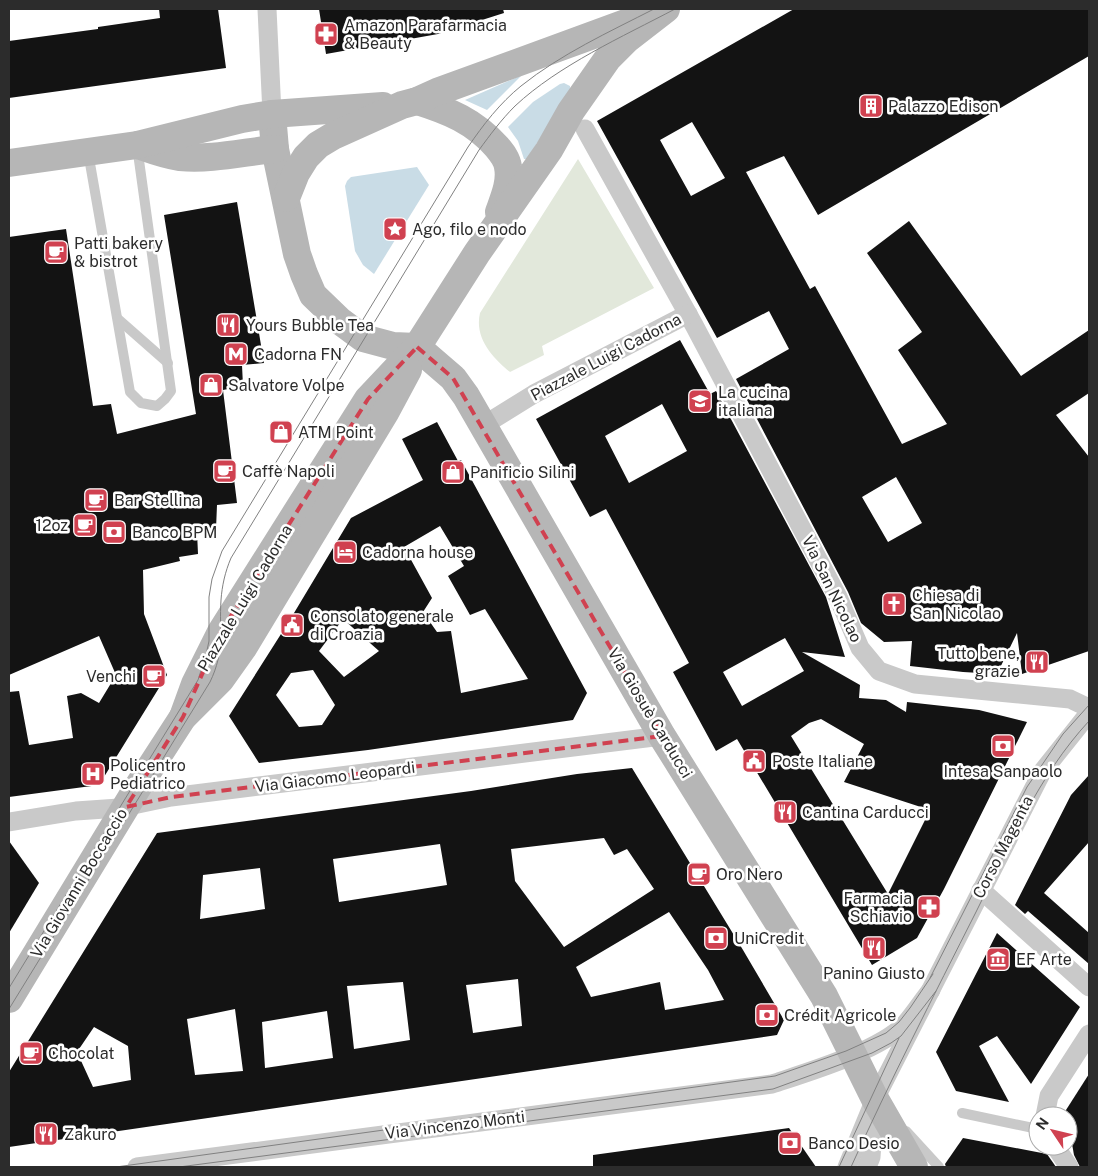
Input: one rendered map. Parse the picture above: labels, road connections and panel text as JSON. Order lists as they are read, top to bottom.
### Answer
{
  "streets": {
    "street": [
      "Piazzale Luigi Cadorna",
      "Via San Nicolao",
      "Via Giosuè Carducci",
      "Via Giacomo Leopardi",
      "Corso Magenta",
      "Via Giovanni Boccaccio",
      "Via Vincenzo Monti"
    ]
  },
  "crossings": [
    ["Piazzale Luigi Cadorna", "Via San Nicolao"],
    ["Piazzale Luigi Cadorna", "Via Giosuè Carducci"],
    ["Piazzale Luigi Cadorna", "Via Giovanni Boccaccio"],
    ["Via Giosuè Carducci", "Via Giacomo Leopardi"],
    ["Via Giosuè Carducci", "Via Vincenzo Monti"],
    ["Via Giacomo Leopardi", "Via Giovanni Boccaccio"],
    ["Corso Magenta", "Via Vincenzo Monti"]
  ],
  "places": {
    "pharmacy": ["Amazon Parafarmacia & Beauty", "Farmacia Schiavio"],
    "building": ["Palazzo Edison"],
    "place": ["Ago, filo e nodo"],
    "cafe": [
      "Patti bakery & bistrot",
      "Caffè Napoli",
      "Bar Stellina",
      "12oz",
      "Venchi",
      "Oro Nero",
      "Chocolat"
    ],
    "restaurant": [
      "Yours Bubble Tea",
      "Tutto bene, grazie",
      "Cantina Carducci",
      "Panino Giusto",
      "Zakuro"
    ],
    "metro station": ["Cadorna FN"],
    "shop": ["Salvatore Volpe", "ATM Point", "Panificio Silini"],
    "school or university": ["La cucina italiana"],
    "bank": [
      "Banco BPM",
      "Intesa Sanpaolo",
      "UniCredit",
      "Crédit Agricole",
      "Banco Desio"
    ],
    "hotel": ["Cadorna house"],
    "church": ["Chiesa di San Nicolao"],
    "public building": ["Consolato generale di Croazia", "Poste Italiane"],
    "hospital": ["Policentro Pediatrico"],
    "museum": ["EF Arte"]
  },
  "north": "top left"
}
